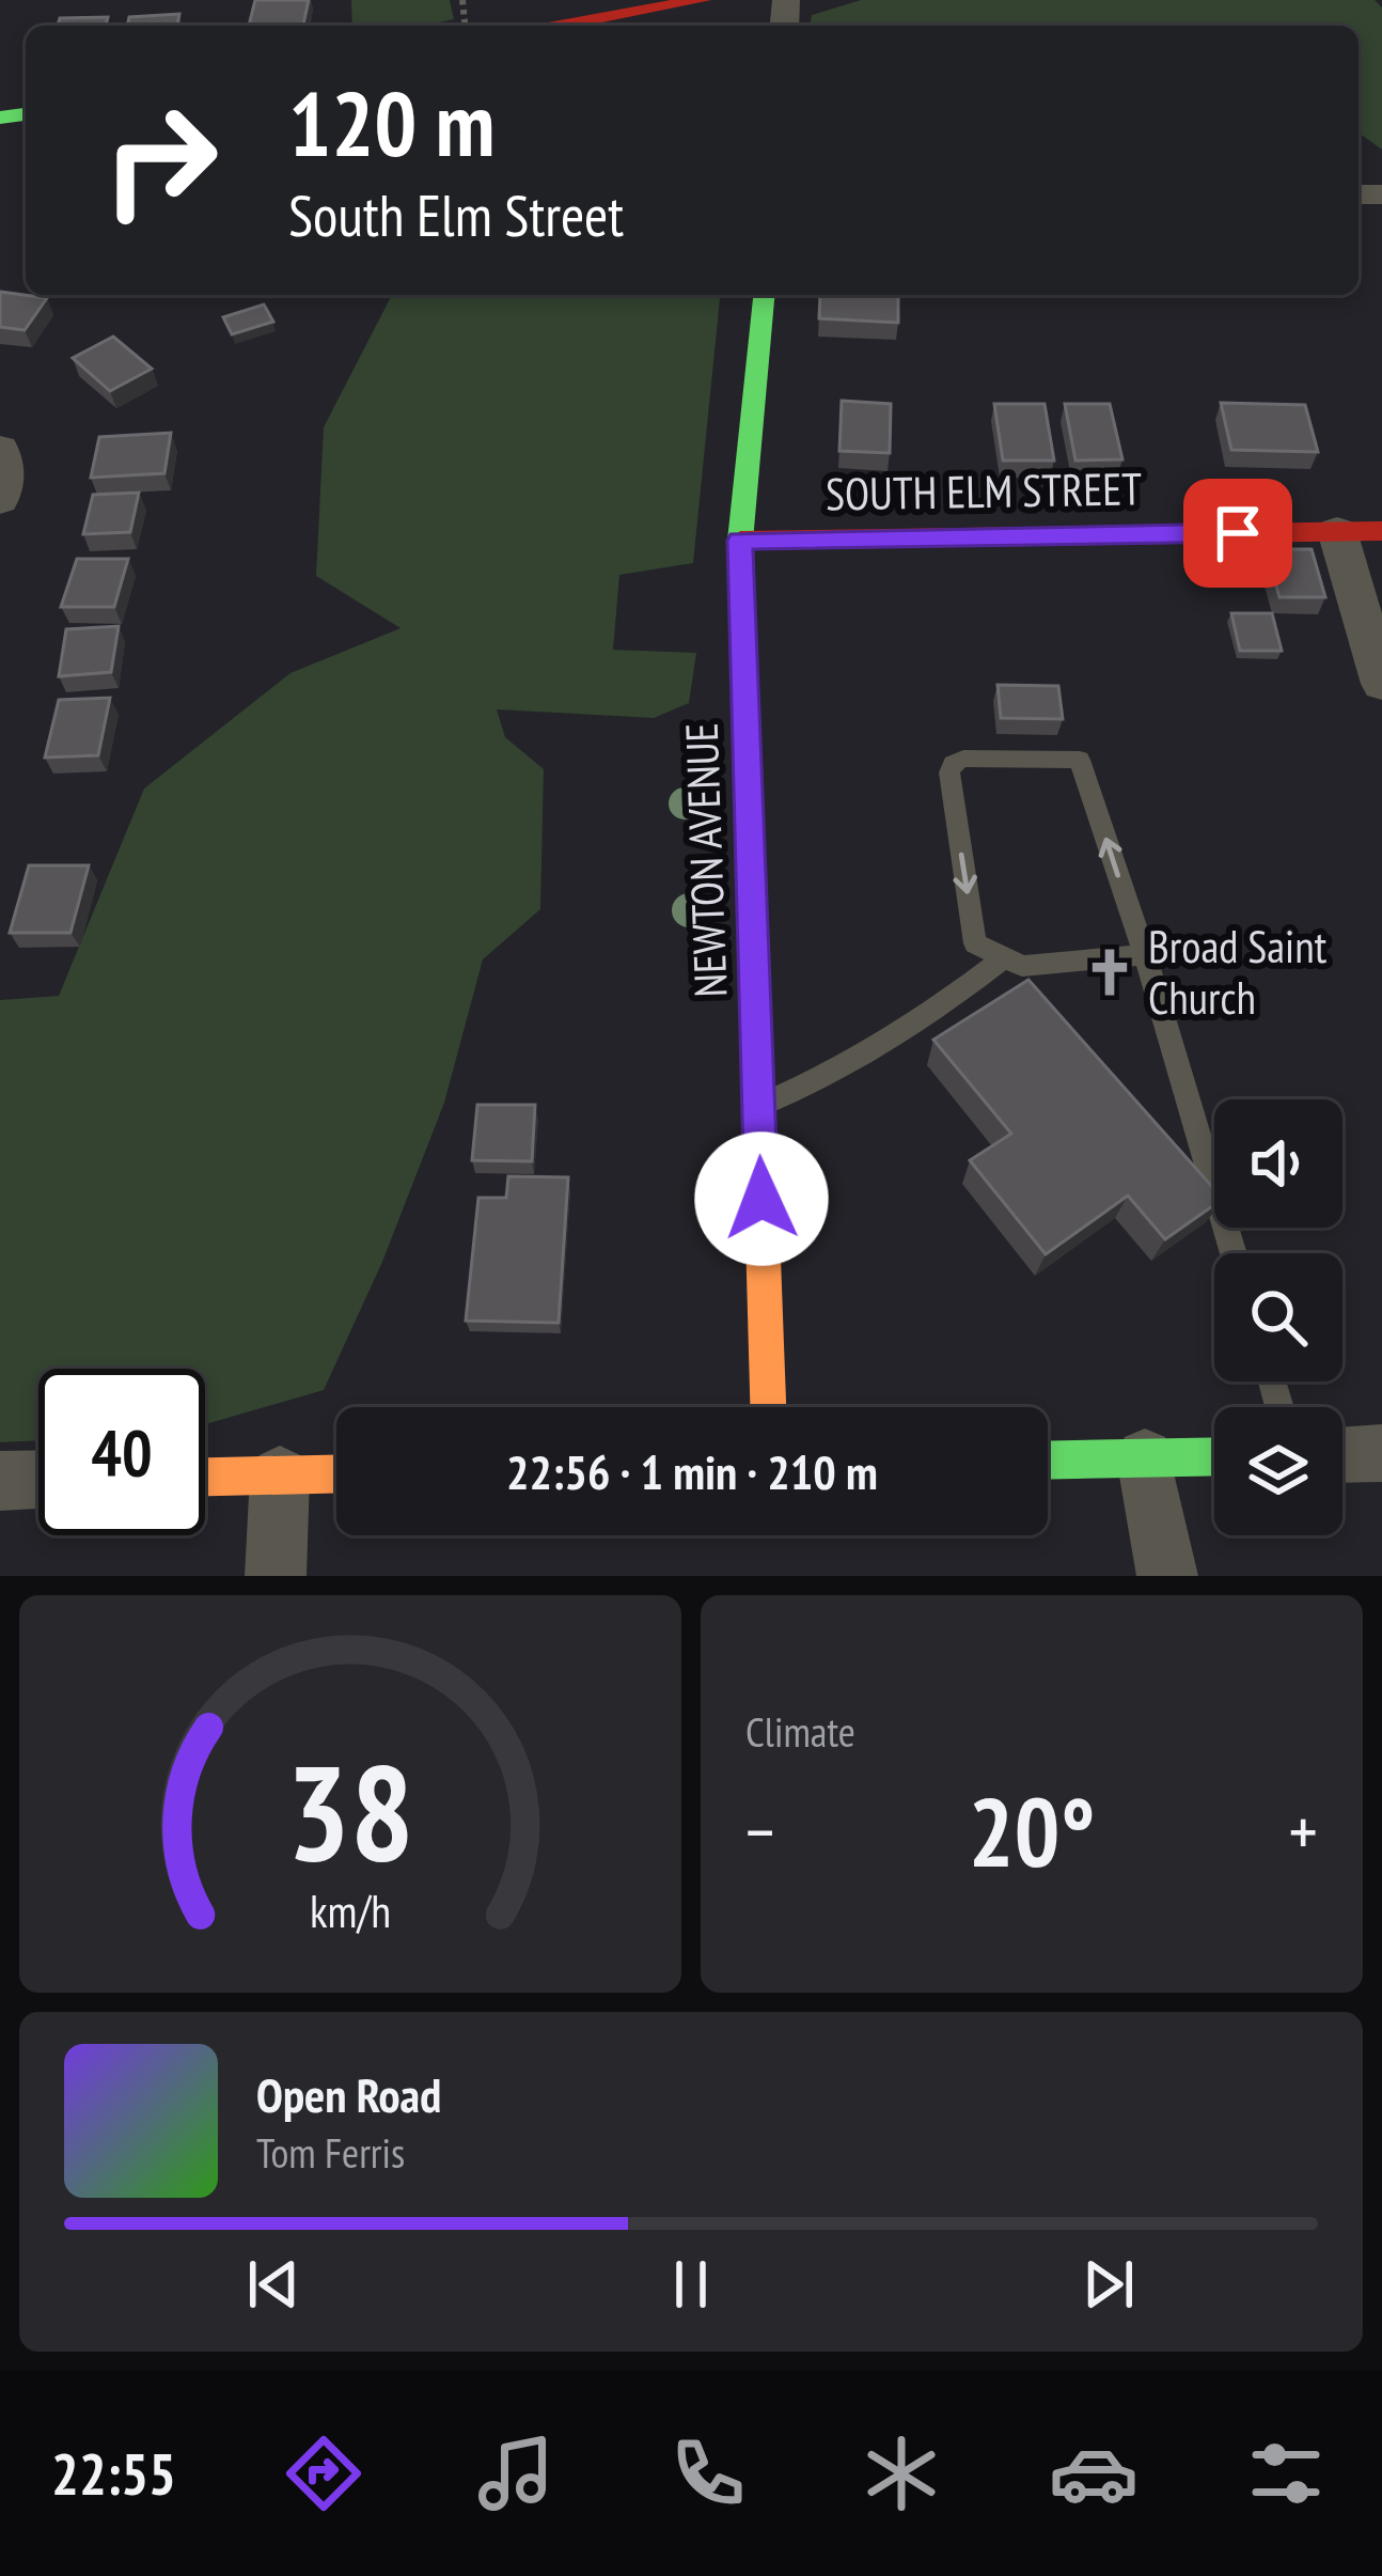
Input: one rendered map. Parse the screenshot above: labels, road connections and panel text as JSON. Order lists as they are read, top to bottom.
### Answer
{
  "streets": {
    "street": ["SOUTH ELM STREET", "NEWTON AVENUE"]
  },
  "crossings": [
    ["SOUTH ELM STREET", "NEWTON AVENUE"]
  ],
  "places": {
    "church": ["Broad Saint Church"]
  },
  "page": {
    "turn": ["120 m", "South Elm Street"],
    "limit": "40",
    "trip": "22:56 · 1 min · 210 m",
    "tile": "Climate",
    "heat": ["−", "20°", "+"],
    "song": ["Open Road", "Tom Ferris"],
    "tabs": "22:55",
    "gauge": ["38", "km/h"]
  }
}
